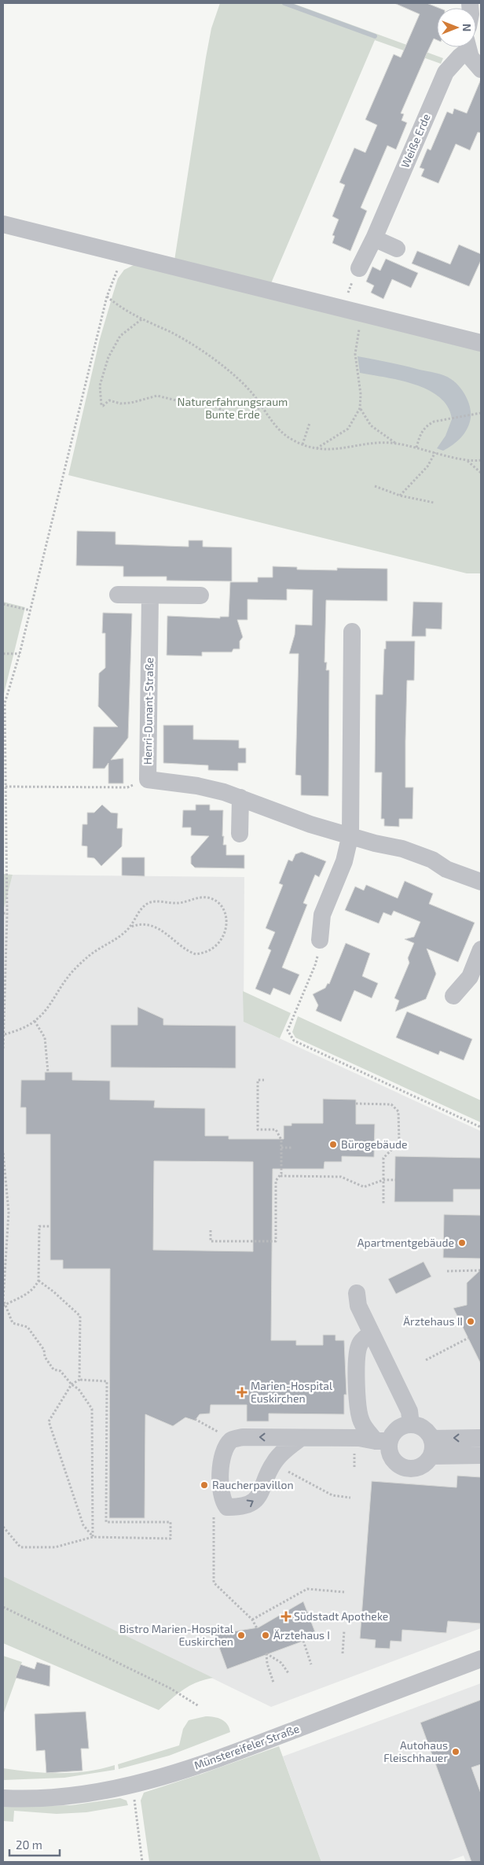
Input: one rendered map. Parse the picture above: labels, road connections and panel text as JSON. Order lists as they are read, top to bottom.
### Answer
{
  "streets": {
    "street": ["Weiße Erde", "Henri-Dunant-Straße", "Münstereifeler Straße"]
  },
  "parks": ["Naturerfahrungsraum Bunte Erde"],
  "places": {
    "other": [
      "Bürogebäude",
      "Apartmentgebäude",
      "Ärztehaus II",
      "Raucherpavillon",
      "Bistro Marien-Hospital Euskirchen",
      "Ärztehaus I",
      "Autohaus Fleischhauer"
    ],
    "health": ["Marien-Hospital Euskirchen", "Südstadt Apotheke"]
  },
  "scale_bar": "20 m",
  "north": "right"
}
